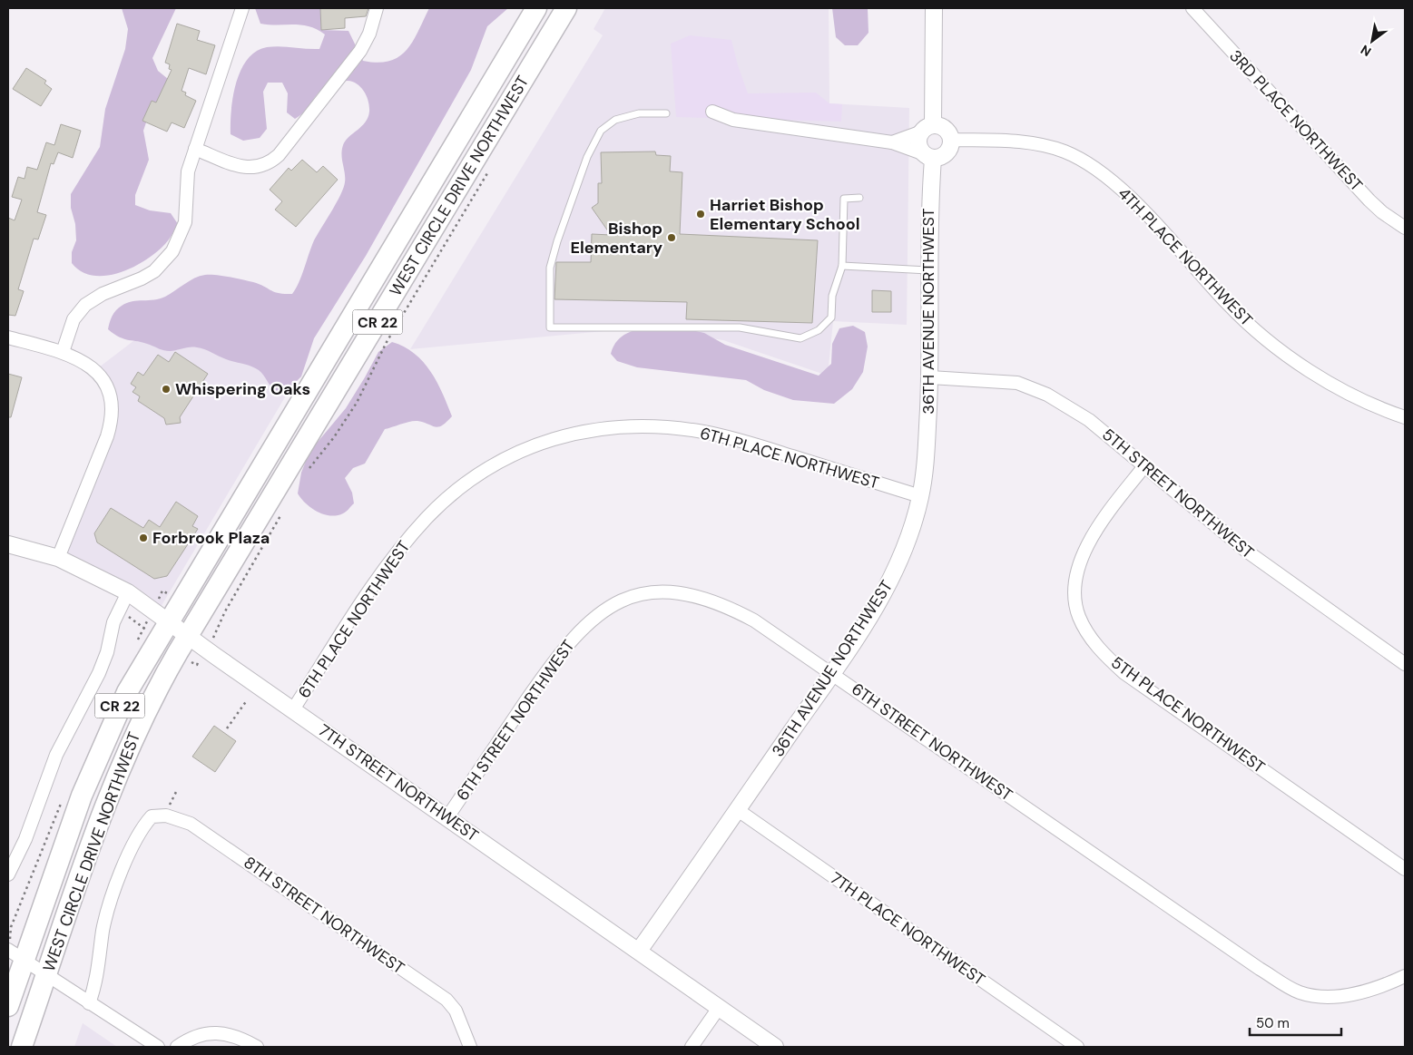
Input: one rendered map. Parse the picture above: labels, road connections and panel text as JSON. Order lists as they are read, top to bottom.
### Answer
{
  "streets": {
    "main road": ["WEST CIRCLE DRIVE NORTHWEST", "CR 22"],
    "street": [
      "3RD PLACE NORTHWEST",
      "4TH PLACE NORTHWEST",
      "36TH AVENUE NORTHWEST",
      "6TH PLACE NORTHWEST",
      "5TH STREET NORTHWEST",
      "5TH PLACE NORTHWEST",
      "6TH STREET NORTHWEST",
      "7TH STREET NORTHWEST",
      "8TH STREET NORTHWEST",
      "7TH PLACE NORTHWEST"
    ]
  },
  "crossings": [
    ["WEST CIRCLE DRIVE NORTHWEST", "7TH STREET NORTHWEST"],
    ["4TH PLACE NORTHWEST", "36TH AVENUE NORTHWEST"],
    ["36TH AVENUE NORTHWEST", "6TH PLACE NORTHWEST"],
    ["36TH AVENUE NORTHWEST", "5TH STREET NORTHWEST"],
    ["36TH AVENUE NORTHWEST", "6TH STREET NORTHWEST"],
    ["36TH AVENUE NORTHWEST", "7TH STREET NORTHWEST"],
    ["36TH AVENUE NORTHWEST", "7TH PLACE NORTHWEST"],
    ["6TH PLACE NORTHWEST", "7TH STREET NORTHWEST"],
    ["5TH STREET NORTHWEST", "5TH PLACE NORTHWEST"],
    ["6TH STREET NORTHWEST", "7TH STREET NORTHWEST"]
  ],
  "places": [
    "Harriet Bishop Elementary School",
    "Bishop Elementary",
    "Whispering Oaks",
    "Forbrook Plaza"
  ],
  "scale_bar": "50 m",
  "north": "bottom left"
}
